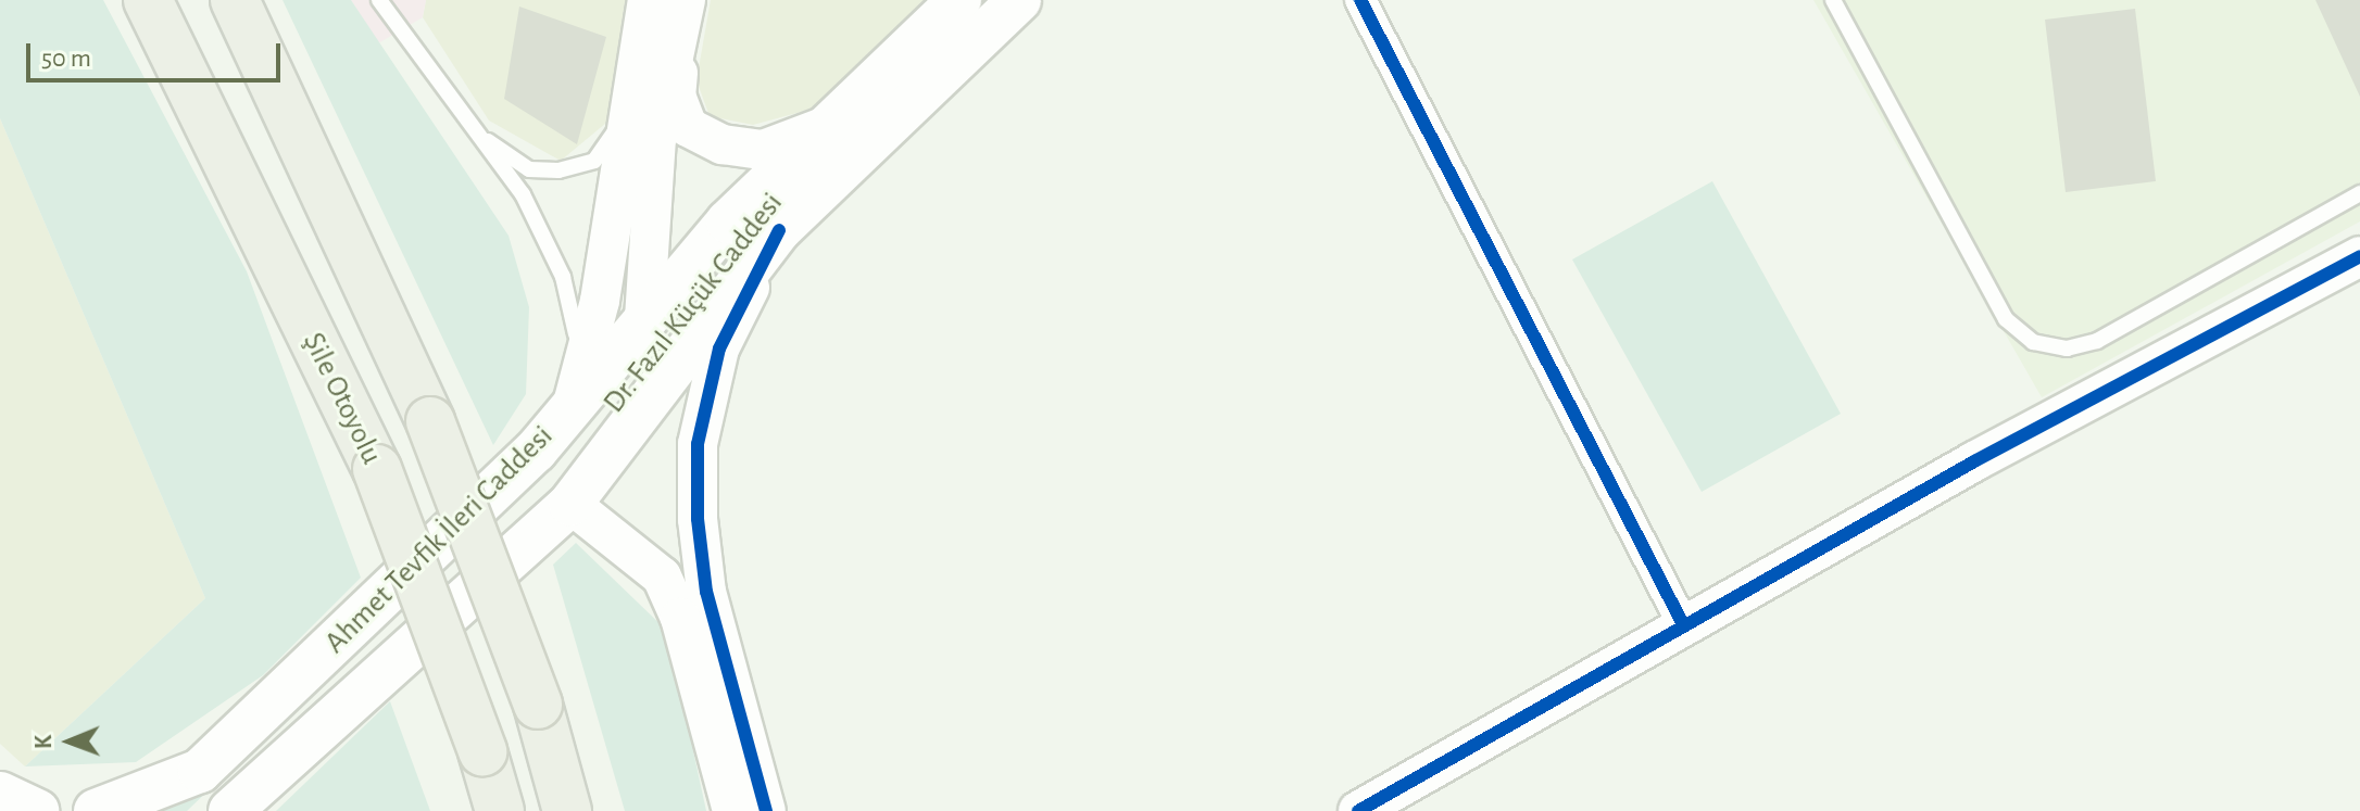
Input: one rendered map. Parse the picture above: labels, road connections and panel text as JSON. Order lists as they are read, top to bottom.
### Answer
{
  "streets": {
    "highway": ["Şile Otoyolu"],
    "main road": ["Dr. Fazıl Küçük Caddesi", "Ahmet Tevfik İleri Caddesi"]
  },
  "crossings": [
    ["Dr. Fazıl Küçük Caddesi", "Ahmet Tevfik İleri Caddesi"]
  ],
  "scale_bar": "50 m",
  "north": "left"
}
